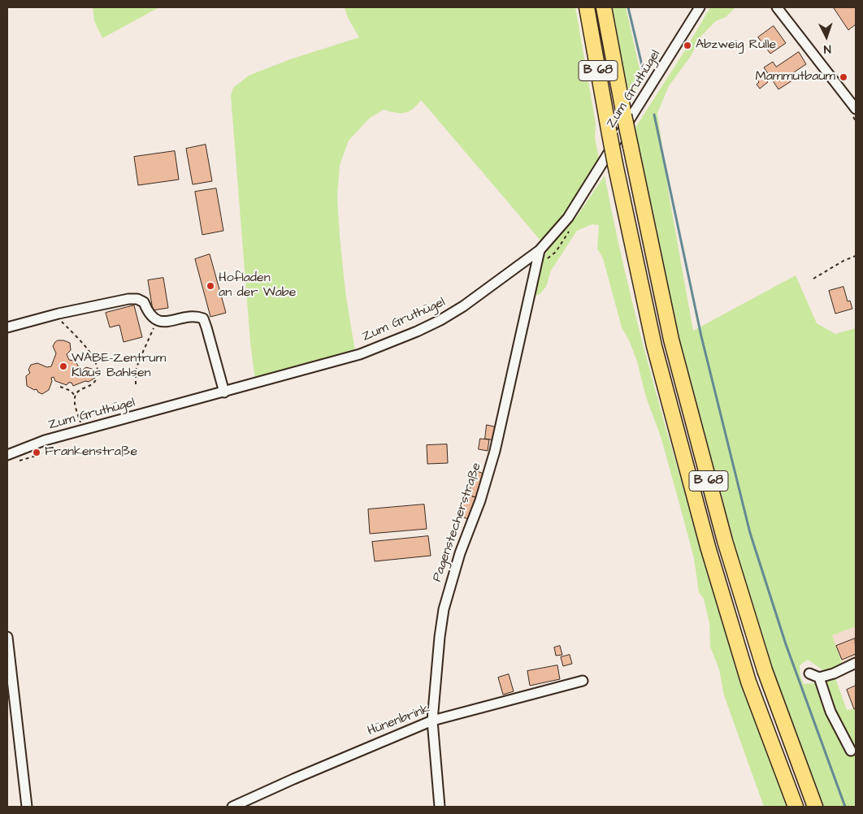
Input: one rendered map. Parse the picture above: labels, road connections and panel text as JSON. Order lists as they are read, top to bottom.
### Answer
{
  "streets": {
    "highway": ["B 68"],
    "street": ["Zum Gruthügel", "Pagenstecherstraße", "Hünenbrink"]
  },
  "crossings": [
    ["Zum Gruthügel", "Pagenstecherstraße"],
    ["Pagenstecherstraße", "Hünenbrink"]
  ],
  "places": [
    "Abzweig Rulle",
    "Mammutbaum",
    "Hofladen an der Wabe",
    "WABE-Zentrum Klaus Bahlsen",
    "Frankenstraße"
  ],
  "north": "bottom"
}
